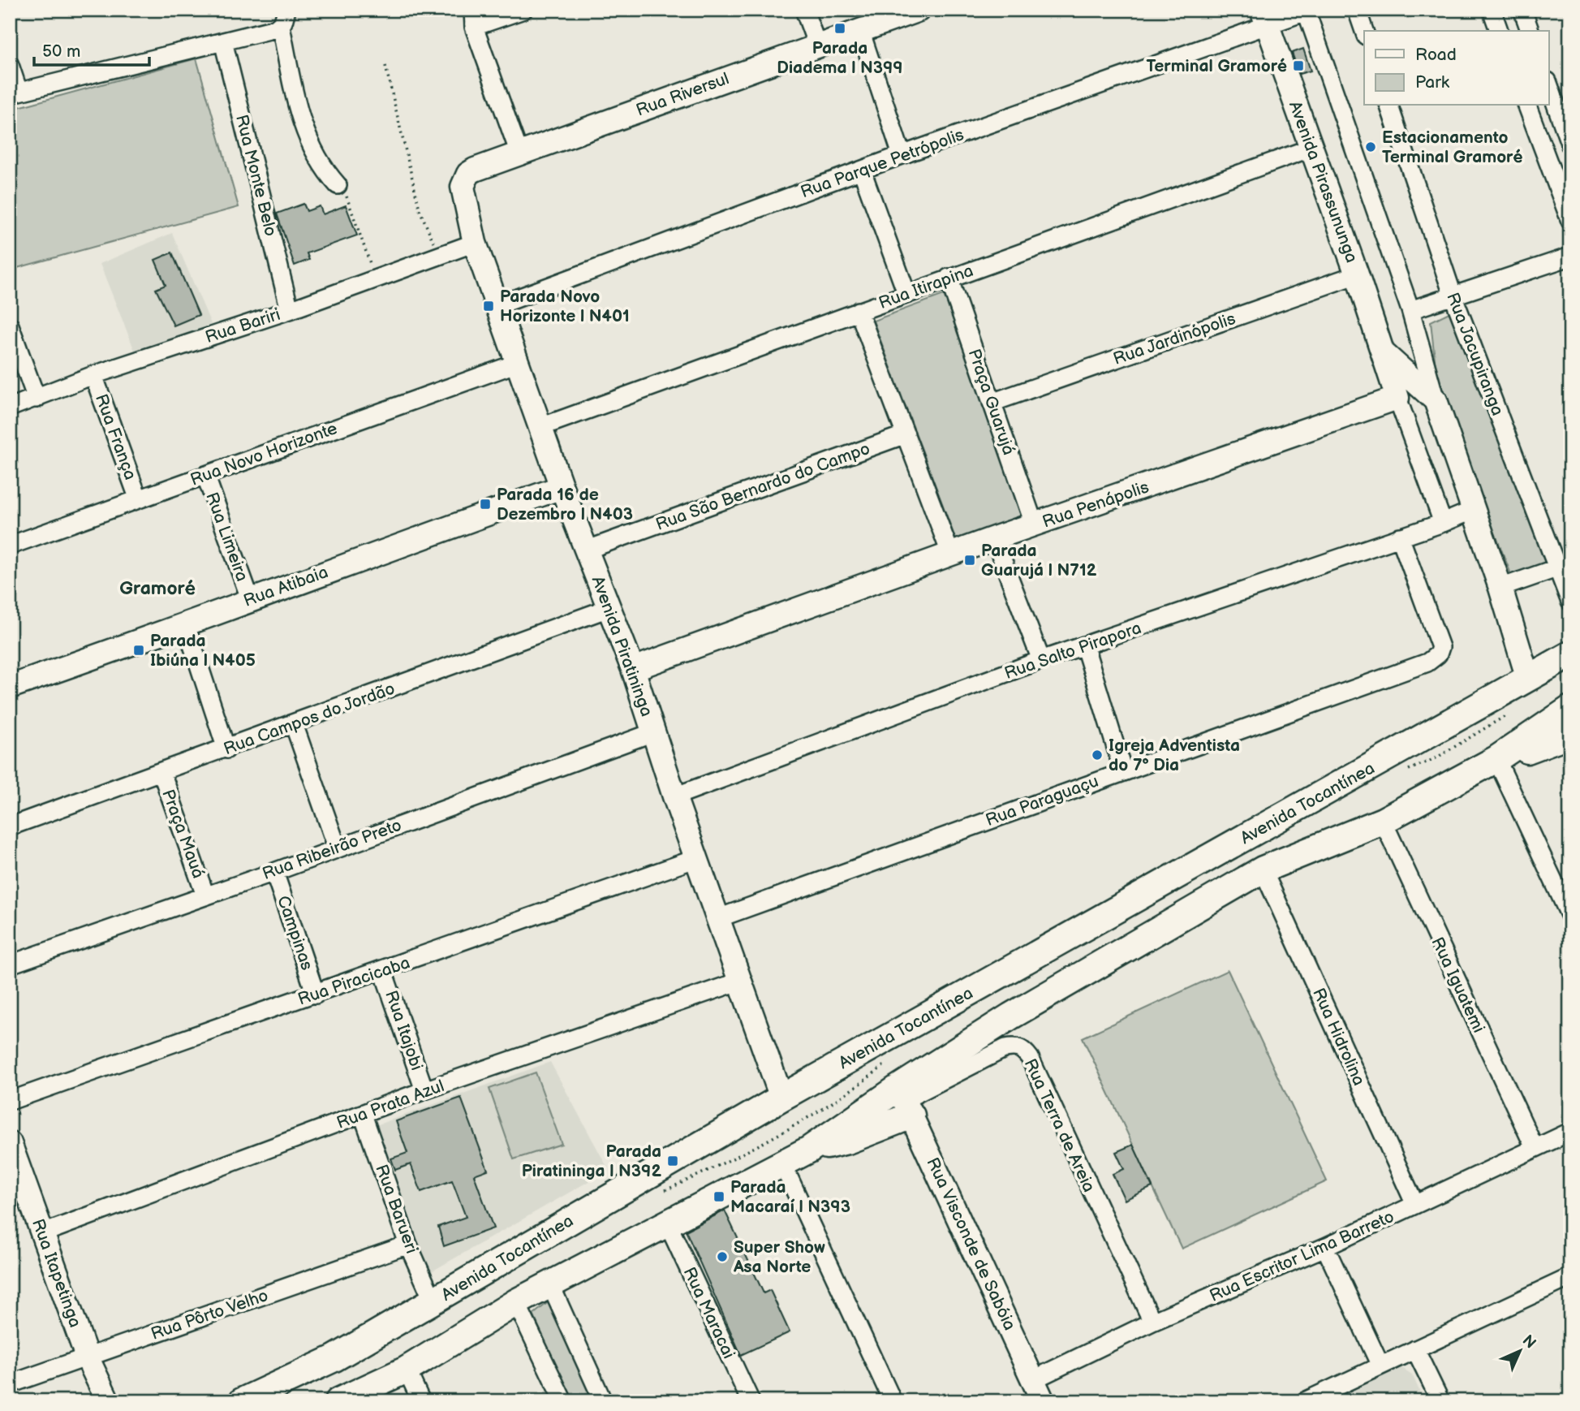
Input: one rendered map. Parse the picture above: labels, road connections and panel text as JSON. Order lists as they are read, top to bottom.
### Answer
{
  "streets": {
    "main road": ["Avenida Tocantínea"],
    "street": [
      "Rua Riversul",
      "Rua Parque Petrópolis",
      "Rua Monte Belo",
      "Avenida Pirassununga",
      "Rua Itirapina",
      "Rua Bariri",
      "Rua Jardinópolis",
      "Rua Jacupiranga",
      "Praça Guarujá",
      "Rua França",
      "Rua Novo Horizonte",
      "Rua São Bernardo do Campo",
      "Rua Penápolis",
      "Rua Limeira",
      "Rua Atibaia",
      "Avenida Piratininga",
      "Rua Salto Pirapora",
      "Rua Campos do Jordão",
      "Rua Paraguaçu",
      "Praça Mauá",
      "Rua Ribeirão Preto",
      "Campinas",
      "Rua Piracicaba",
      "Rua Iguatemi",
      "Rua Itajobi",
      "Rua Hidrolina",
      "Rua Prata Azul",
      "Rua Terra de Areia",
      "Rua Barueri",
      "Rua Visconde de Sabóia",
      "Rua Escritor Lima Barreto",
      "Rua Itapetinga",
      "Rua Maracai",
      "Rua Pôrto Velho"
    ]
  },
  "crossings": [
    ["Rua Riversul", "Avenida Piratininga"],
    ["Rua Parque Petrópolis", "Avenida Pirassununga"],
    ["Rua Parque Petrópolis", "Avenida Piratininga"],
    ["Rua Monte Belo", "Rua Bariri"],
    ["Avenida Pirassununga", "Rua Itirapina"],
    ["Avenida Pirassununga", "Rua Jardinópolis"],
    ["Avenida Pirassununga", "Rua Penápolis"],
    ["Avenida Pirassununga", "Rua Salto Pirapora"],
    ["Avenida Pirassununga", "Avenida Tocantínea"],
    ["Rua Itirapina", "Praça Guarujá"],
    ["Rua Itirapina", "Avenida Piratininga"],
    ["Rua Bariri", "Rua França"],
    ["Rua Bariri", "Avenida Piratininga"],
    ["Rua Jardinópolis", "Praça Guarujá"],
    ["Praça Guarujá", "Rua Penápolis"],
    ["Rua França", "Rua Novo Horizonte"],
    ["Rua Novo Horizonte", "Rua Limeira"],
    ["Rua Novo Horizonte", "Avenida Piratininga"],
    ["Rua São Bernardo do Campo", "Avenida Piratininga"],
    ["Rua Penápolis", "Avenida Piratininga"],
    ["Rua Limeira", "Rua Atibaia"],
    ["Rua Atibaia", "Avenida Piratininga"],
    ["Avenida Piratininga", "Rua Salto Pirapora"],
    ["Avenida Piratininga", "Rua Campos do Jordão"],
    ["Avenida Piratininga", "Rua Paraguaçu"],
    ["Avenida Piratininga", "Avenida Tocantínea"],
    ["Avenida Piratininga", "Rua Ribeirão Preto"],
    ["Avenida Piratininga", "Rua Piracicaba"],
    ["Avenida Piratininga", "Rua Prata Azul"],
    ["Rua Salto Pirapora", "Rua Paraguaçu"],
    ["Rua Campos do Jordão", "Praça Mauá"],
    ["Avenida Tocantínea", "Rua Barueri"],
    ["Praça Mauá", "Rua Ribeirão Preto"],
    ["Rua Ribeirão Preto", "Campinas"],
    ["Campinas", "Rua Piracicaba"],
    ["Rua Piracicaba", "Rua Itajobi"],
    ["Rua Iguatemi", "Rua Escritor Lima Barreto"],
    ["Rua Itajobi", "Rua Prata Azul"],
    ["Rua Hidrolina", "Rua Escritor Lima Barreto"],
    ["Rua Prata Azul", "Rua Barueri"],
    ["Rua Prata Azul", "Rua Itapetinga"],
    ["Rua Terra de Areia", "Rua Visconde de Sabóia"],
    ["Rua Terra de Areia", "Rua Escritor Lima Barreto"],
    ["Rua Barueri", "Rua Pôrto Velho"],
    ["Rua Visconde de Sabóia", "Rua Escritor Lima Barreto"],
    ["Rua Itapetinga", "Rua Pôrto Velho"]
  ],
  "districts": ["Gramoré"],
  "places": {
    "transit": [
      "Parada Diadema | N399",
      "Terminal Gramoré",
      "Parada Novo Horizonte | N401",
      "Parada 16 de Dezembro | N403",
      "Parada Guarujá | N712",
      "Parada Ibiúna | N405",
      "Parada Piratininga | N392",
      "Parada Macaraí | N393"
    ],
    "other": ["Estacionamento Terminal Gramoré", "Igreja Adventista do 7º Dia", "Super Show Asa Norte"]
  },
  "legend": ["Road", "Park"],
  "scale_bar": "50 m",
  "north": "top right"
}
